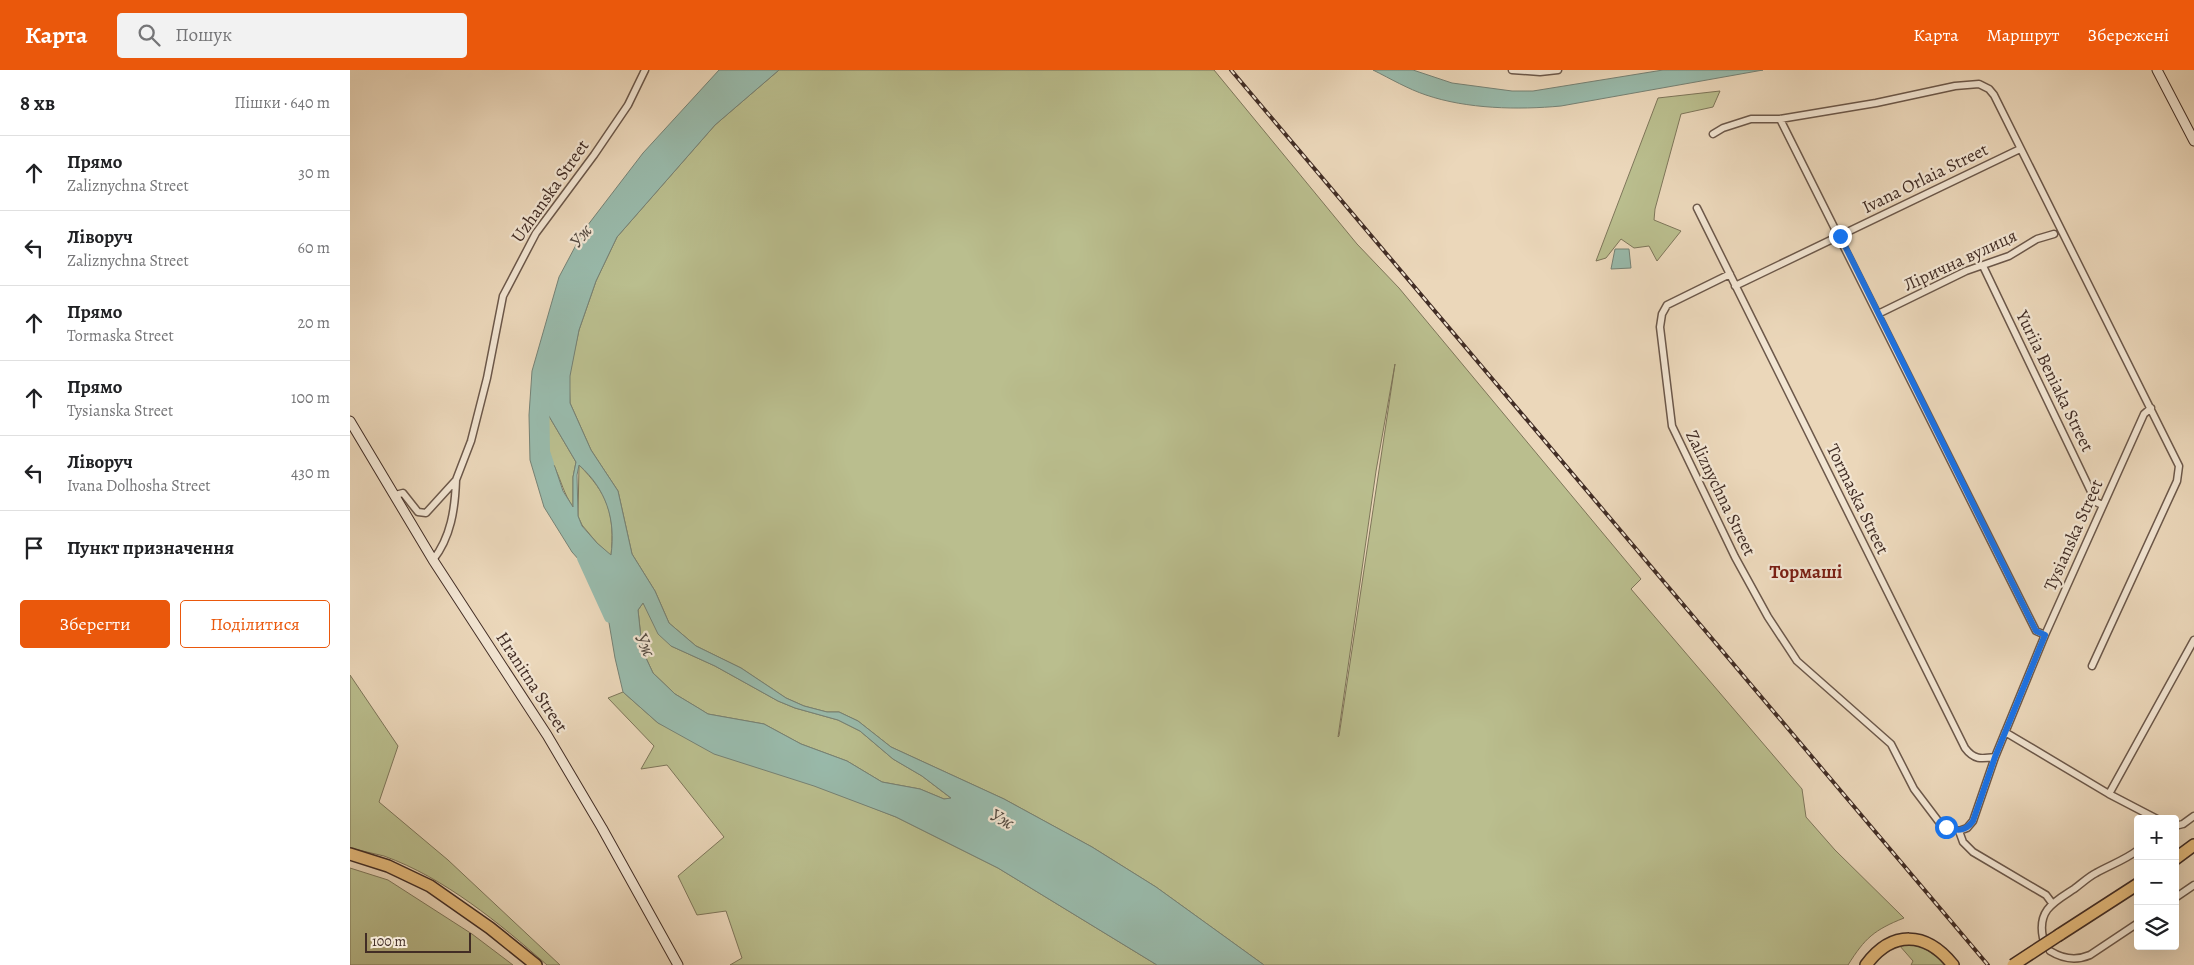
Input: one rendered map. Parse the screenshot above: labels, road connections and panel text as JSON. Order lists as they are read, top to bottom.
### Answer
{
  "streets": {
    "street": [
      "Ivana Orlaia Street",
      "Uzhanska Street",
      "Лірична вулиця",
      "Yuriia Beniaka Street",
      "Zaliznychna Street",
      "Tormaska Street",
      "Tysianska Street",
      "Hranitna Street"
    ]
  },
  "crossings": [
    ["Ivana Orlaia Street", "Tormaska Street"],
    ["Uzhanska Street", "Hranitna Street"],
    ["Лірична вулиця", "Yuriia Beniaka Street"],
    ["Yuriia Beniaka Street", "Tysianska Street"],
    ["Zaliznychna Street", "Tormaska Street"]
  ],
  "districts": ["Тормаші"],
  "water": ["Уж"],
  "scale_bar": "100 m",
  "page": {
    "header": "Карта",
    "search": "Пошук",
    "nav": ["Карта", "Маршрут", "Збережені"],
    "heading": ["8 хв", "Пішки · 640 m"],
    "list": [
      ["Прямо", "Zaliznychna Street", "30 m"],
      ["Ліворуч", "Zaliznychna Street", "60 m"],
      ["Прямо", "Tormaska Street", "20 m"],
      ["Прямо", "Tysianska Street", "100 m"],
      ["Ліворуч", "Ivana Dolhosha Street", "430 m"],
      "Пункт призначення"
    ],
    "buttons": ["Зберегти", "Поділитися"],
    "map_buttons": ["+", "−"],
    "scale": "100 m"
  }
}
